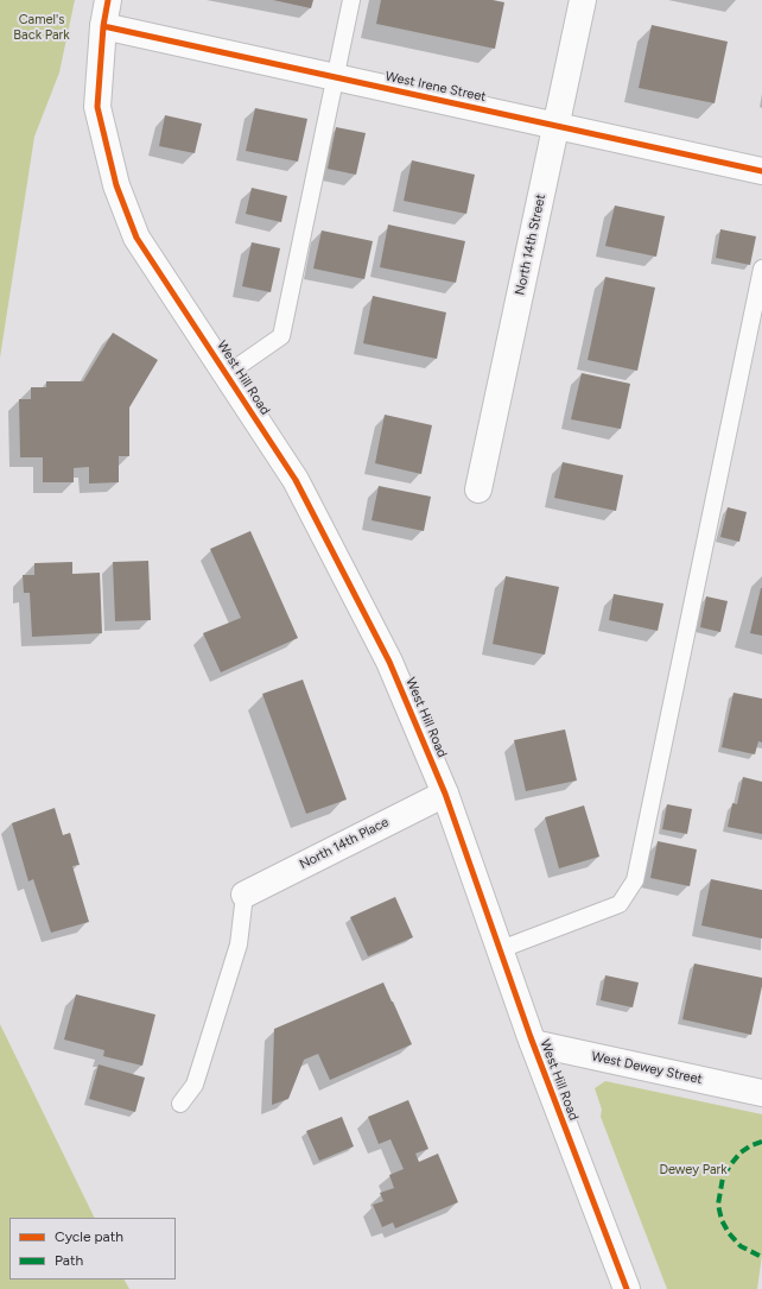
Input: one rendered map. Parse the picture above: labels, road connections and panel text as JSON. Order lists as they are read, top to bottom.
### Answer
{
  "streets": {
    "street": [
      "West Irene Street",
      "North 14th Street",
      "West Hill Road",
      "North 14th Place",
      "West Dewey Street"
    ]
  },
  "crossings": [
    ["West Irene Street", "North 14th Street"],
    ["West Irene Street", "West Hill Road"],
    ["West Hill Road", "North 14th Place"],
    ["West Hill Road", "West Dewey Street"]
  ],
  "parks": ["Camel's Back Park", "Dewey Park"],
  "legend": ["Cycle path", "Path"]
}
